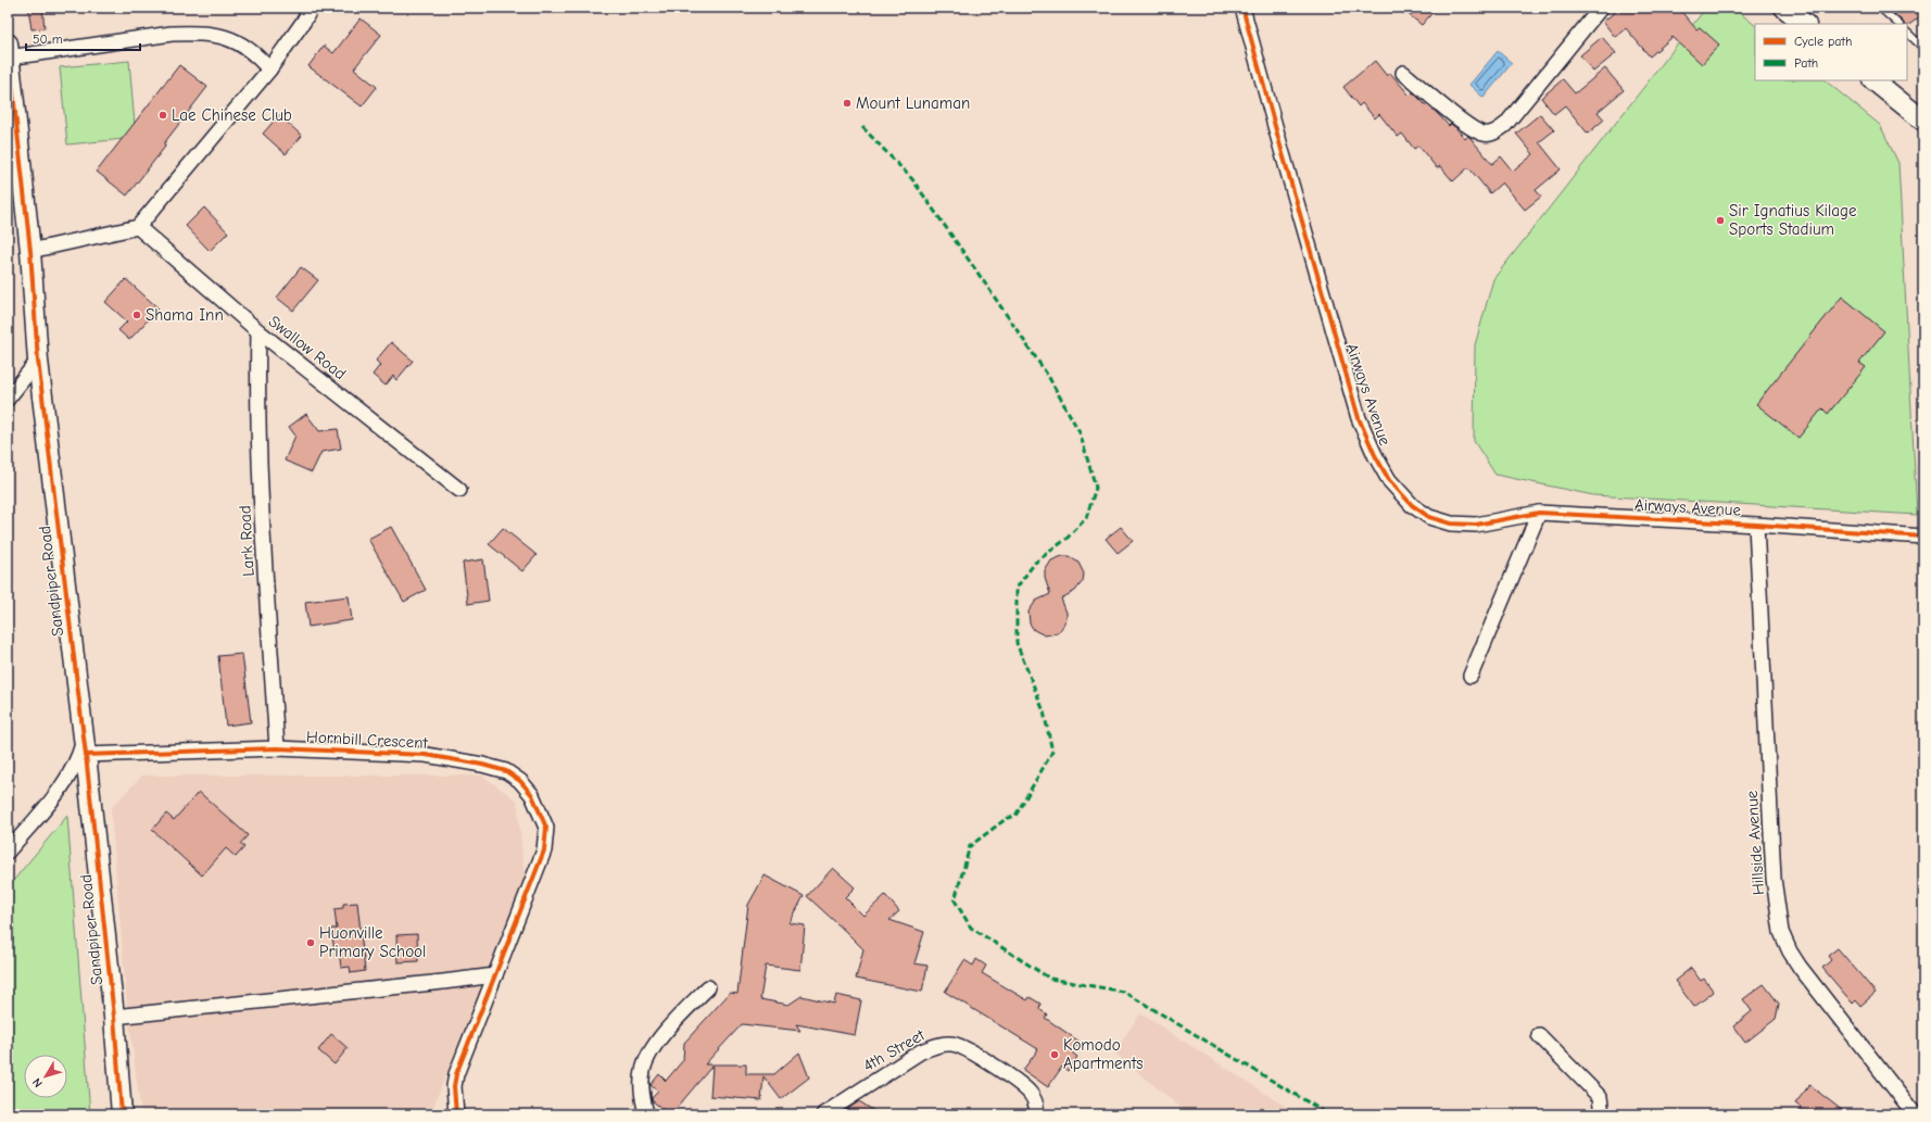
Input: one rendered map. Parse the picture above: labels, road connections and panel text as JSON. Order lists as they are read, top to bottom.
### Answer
{
  "streets": {
    "street": [
      "Swallow Road",
      "Airways Avenue",
      "Lark Road",
      "Sandpiper Road",
      "Hornbill Crescent",
      "Hillside Avenue",
      "4th Street"
    ]
  },
  "crossings": [
    ["Swallow Road", "Lark Road"],
    ["Airways Avenue", "Hillside Avenue"],
    ["Lark Road", "Hornbill Crescent"],
    ["Sandpiper Road", "Hornbill Crescent"]
  ],
  "places": [
    "Mount Lunaman",
    "Lae Chinese Club",
    "Sir Ignatius Kilage Sports Stadium",
    "Shama Inn",
    "Huonville Primary School",
    "Komodo Apartments"
  ],
  "legend": ["Cycle path", "Path"],
  "scale_bar": "50 m",
  "north": "bottom left"
}
